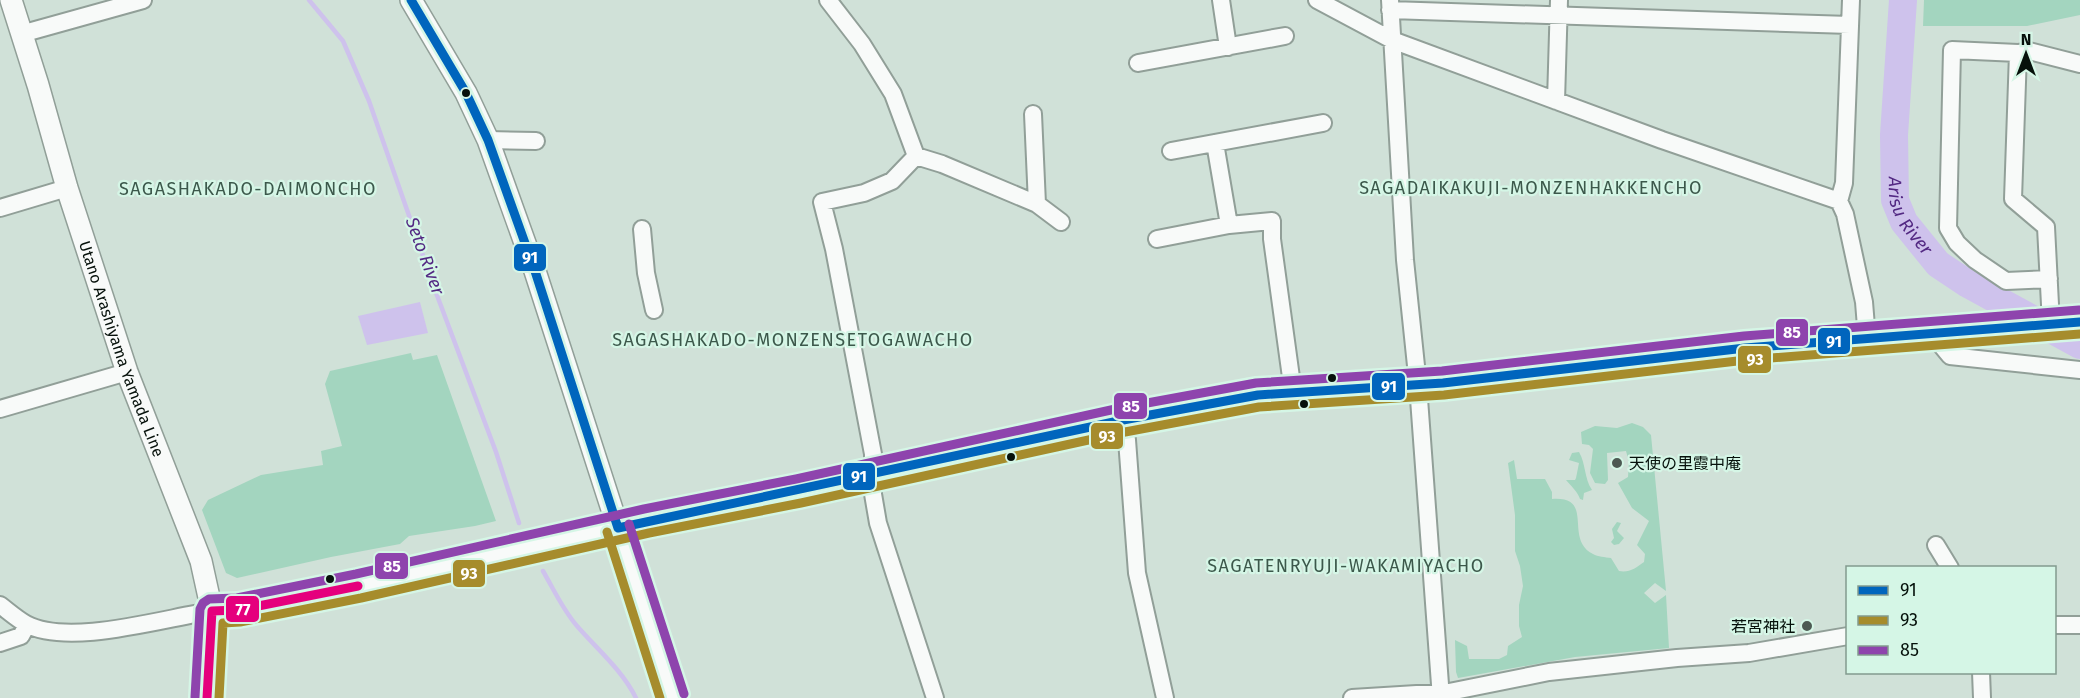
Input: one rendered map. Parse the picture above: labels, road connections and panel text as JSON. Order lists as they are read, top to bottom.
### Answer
{
  "streets": {
    "main road": ["Utano Arashiyama Yamada Line"]
  },
  "districts": [
    "SAGADAIKAKUJI-MONZENHAKKENCHO",
    "SAGASHAKADO-DAIMONCHO",
    "SAGASHAKADO-MONZENSETOGAWACHO",
    "SAGATENRYUJI-WAKAMIYACHO"
  ],
  "water": ["Arisu River", "Seto River"],
  "places": ["天使の里霞中庵", "若宮神社"],
  "lines": [
    "transit line 91",
    "transit line 85",
    "transit line 93",
    "transit line 77"
  ],
  "legend": ["91", "93", "85"],
  "north": "top"
}
